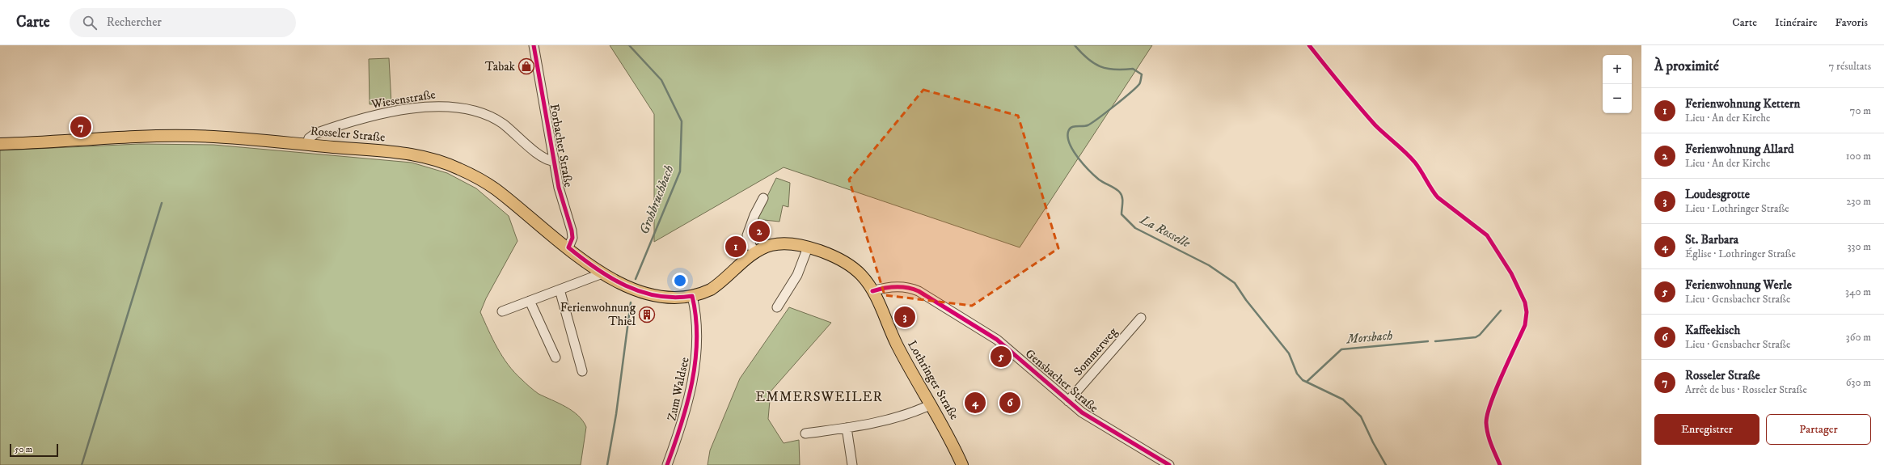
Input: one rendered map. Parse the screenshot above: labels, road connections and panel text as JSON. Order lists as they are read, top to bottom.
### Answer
{
  "streets": {
    "main road": ["Rosseler Straße", "Lothringer Straße"],
    "street": [
      "Wiesenstraße",
      "Forbacher Straße",
      "Sommerweg",
      "Gensbacher Straße",
      "Zum Waldsee"
    ]
  },
  "crossings": [
    ["Wiesenstraße", "Rosseler Straße"],
    ["Wiesenstraße", "Forbacher Straße"],
    ["Rosseler Straße", "Forbacher Straße"],
    ["Sommerweg", "Gensbacher Straße"],
    ["Lothringer Straße", "Gensbacher Straße"]
  ],
  "districts": ["EMMERSWEILER"],
  "water": ["Grohbruchbach", "La Rosselle", "Morsbach"],
  "places": {
    "shop": ["Tabak"],
    "building": ["Ferienwohnung Thiel"]
  },
  "scale_bar": "50 m",
  "page": {
    "header": "Carte",
    "search": "Rechercher",
    "nav": ["Carte", "Itinéraire", "Favoris"],
    "heading": ["À proximité", "7 résultats"],
    "map_buttons": ["+", "−"],
    "list": [
      {
        "mark": "1",
        "name": "Ferienwohnung Kettern",
        "note": "Lieu · An der Kirche",
        "value": "70 m"
      },
      {
        "mark": "2",
        "name": "Ferienwohnung Allard",
        "note": "Lieu · An der Kirche",
        "value": "100 m"
      },
      {
        "mark": "3",
        "name": "Loudesgrotte",
        "note": "Lieu · Lothringer Straße",
        "value": "230 m"
      },
      {
        "mark": "4",
        "name": "St. Barbara",
        "note": "Église · Lothringer Straße",
        "value": "330 m"
      },
      {
        "mark": "5",
        "name": "Ferienwohnung Werle",
        "note": "Lieu · Gensbacher Straße",
        "value": "340 m"
      },
      {
        "mark": "6",
        "name": "Kaffeekisch",
        "note": "Lieu · Gensbacher Straße",
        "value": "360 m"
      },
      {
        "mark": "7",
        "name": "Rosseler Straße",
        "note": "Arrêt de bus · Rosseler Straße",
        "value": "630 m"
      }
    ],
    "pins": [
      "7",
      "2",
      "1",
      "3",
      "5",
      "4",
      "6"
    ],
    "buttons": ["Enregistrer", "Partager"],
    "scale": "50 m"
  }
}
